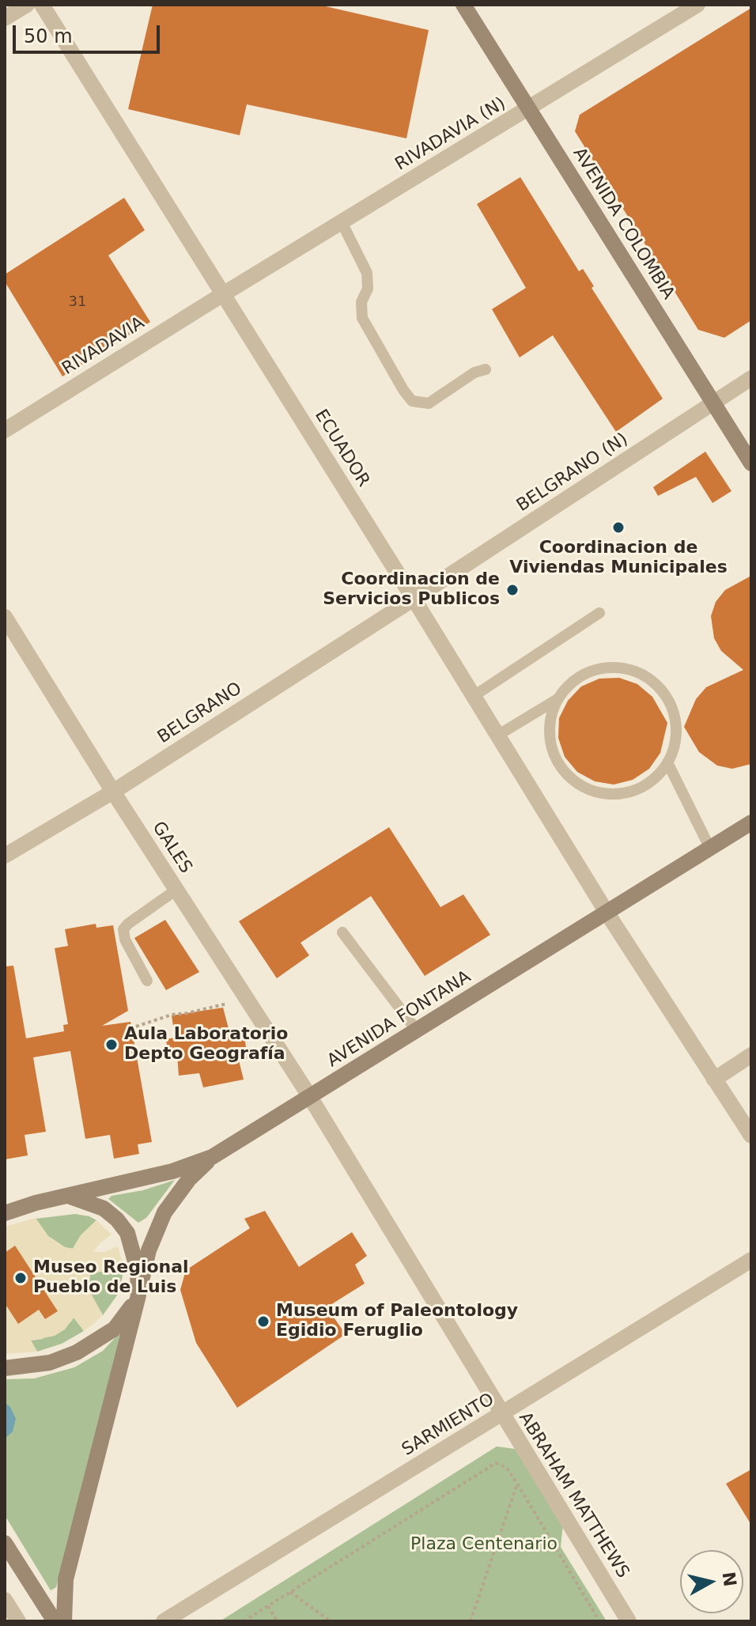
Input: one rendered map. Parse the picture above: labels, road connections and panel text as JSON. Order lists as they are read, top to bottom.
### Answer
{
  "streets": {
    "street": [
      "RIVADAVIA (N)",
      "AVENIDA COLOMBIA",
      "RIVADAVIA",
      "ECUADOR",
      "BELGRANO (N)",
      "BELGRANO",
      "GALES",
      "AVENIDA FONTANA",
      "SARMIENTO",
      "ABRAHAM MATTHEWS"
    ]
  },
  "crossings": [
    ["RIVADAVIA (N)", "AVENIDA COLOMBIA"],
    ["RIVADAVIA (N)", "RIVADAVIA"],
    ["RIVADAVIA (N)", "ECUADOR"],
    ["AVENIDA COLOMBIA", "BELGRANO (N)"],
    ["RIVADAVIA", "ECUADOR"],
    ["ECUADOR", "BELGRANO (N)"],
    ["ECUADOR", "BELGRANO"],
    ["ECUADOR", "AVENIDA FONTANA"],
    ["BELGRANO (N)", "BELGRANO"],
    ["BELGRANO", "GALES"],
    ["GALES", "AVENIDA FONTANA"],
    ["GALES", "ABRAHAM MATTHEWS"],
    ["AVENIDA FONTANA", "ABRAHAM MATTHEWS"],
    ["SARMIENTO", "ABRAHAM MATTHEWS"]
  ],
  "parks": ["Plaza Centenario"],
  "places": [
    "Coordinacion de Viviendas Municipales",
    "Coordinacion de Servicios Publicos",
    "Aula Laboratorio Depto Geografía",
    "Museo Regional Pueblo de Luis",
    "Museum of Paleontology Egidio Feruglio"
  ],
  "house_numbers": ["31"],
  "scale_bar": "50 m",
  "north": "right"
}
